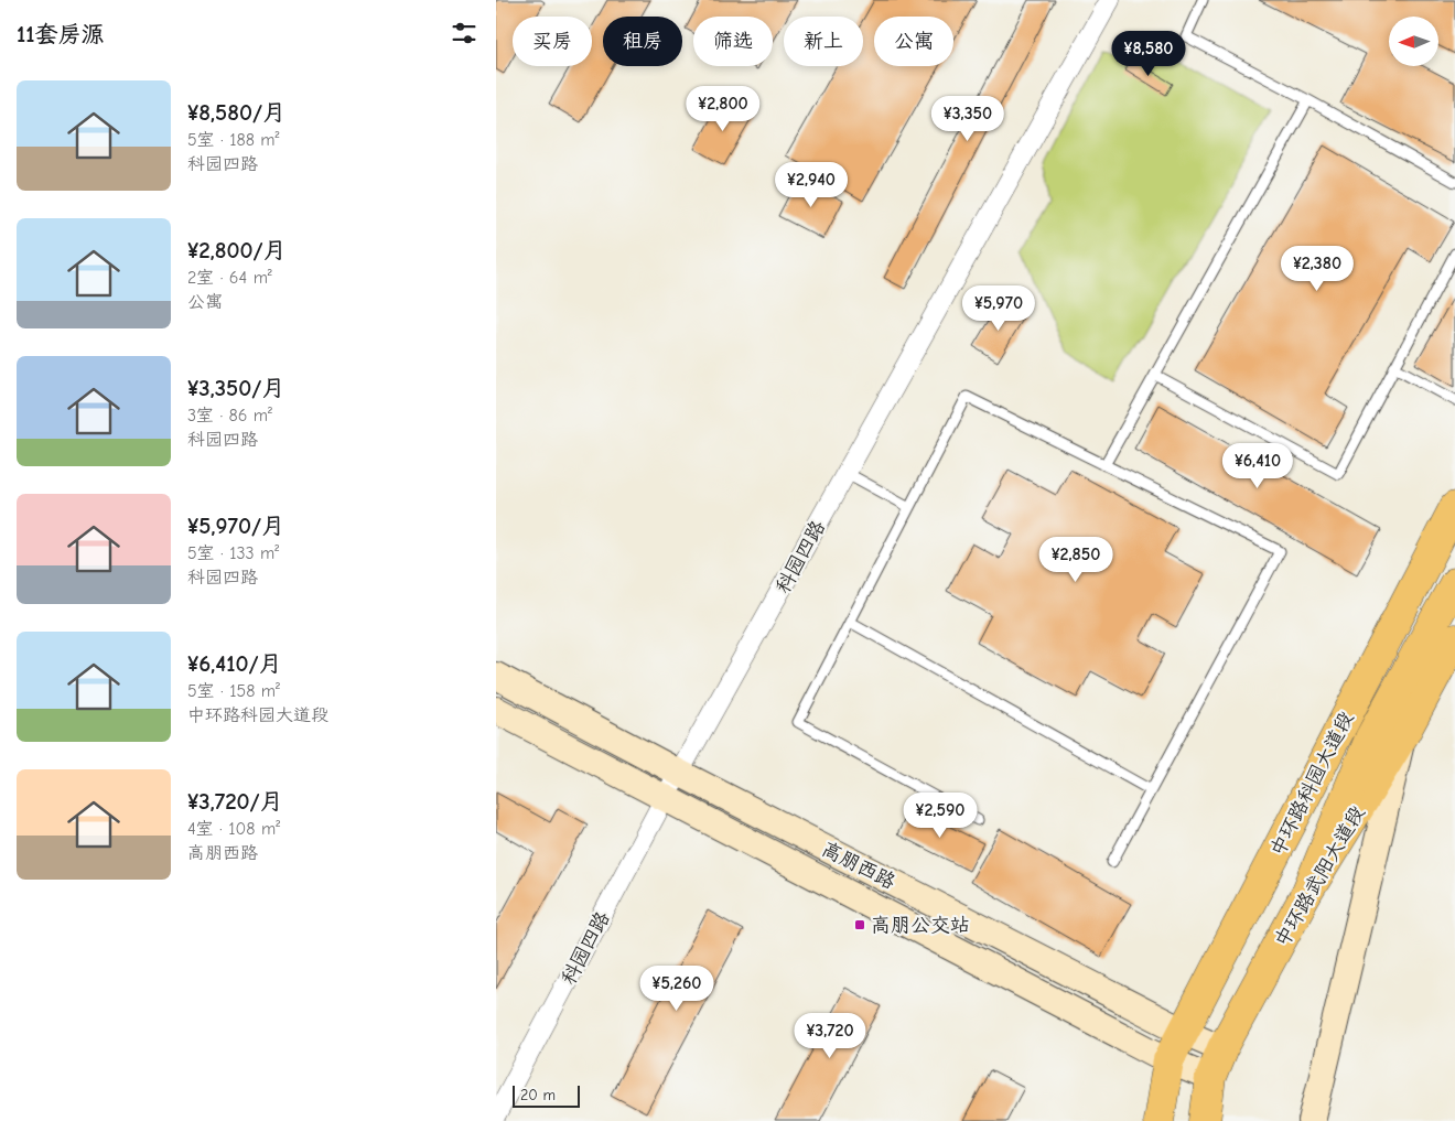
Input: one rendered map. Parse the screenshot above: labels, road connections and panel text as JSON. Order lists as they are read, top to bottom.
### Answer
{
  "streets": {
    "main road": ["中环路科园大道段", "中环路武阳大道段"],
    "street": ["科园四路", "高朋西路"]
  },
  "crossings": [
    ["科园四路", "高朋西路"],
    ["中环路科园大道段", "高朋西路"],
    ["高朋西路", "中环路武阳大道段"]
  ],
  "places": {
    "transit": ["高朋公交站"]
  },
  "scale_bar": "20 m",
  "north": "left",
  "page": {
    "heading": "11套房源",
    "chip": [
      "买房",
      "租房",
      "筛选",
      "新上",
      "公寓"
    ],
    "price": [
      "¥8,580",
      "¥2,800",
      "¥3,350",
      "¥2,940",
      "¥2,380",
      "¥5,970",
      "¥6,410",
      "¥2,850",
      "¥2,590",
      "¥5,260",
      "¥3,720"
    ],
    "list": [
      {
        "name": "¥8,580/月",
        "note": "5室 · 188 m² · 科园四路"
      },
      {
        "name": "¥2,800/月",
        "note": "2室 · 64 m² · 公寓"
      },
      {
        "name": "¥3,350/月",
        "note": "3室 · 86 m² · 科园四路"
      },
      {
        "name": "¥5,970/月",
        "note": "5室 · 133 m² · 科园四路"
      },
      {
        "name": "¥6,410/月",
        "note": "5室 · 158 m² · 中环路科园大道段"
      },
      {
        "name": "¥3,720/月",
        "note": "4室 · 108 m² · 高朋西路"
      }
    ],
    "scale": "20 m"
  }
}
